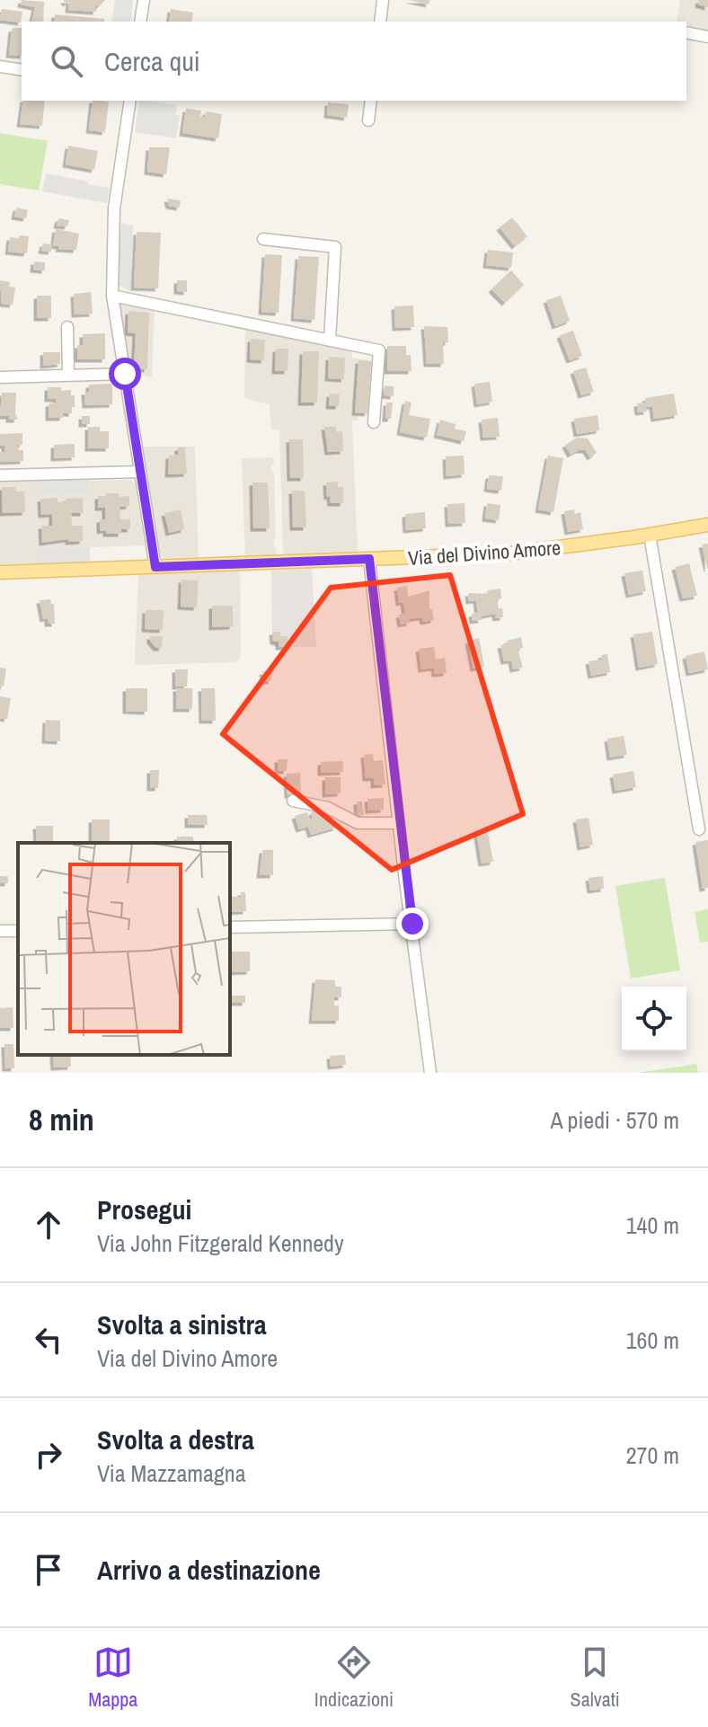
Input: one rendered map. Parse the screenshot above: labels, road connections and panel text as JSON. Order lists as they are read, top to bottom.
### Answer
{
  "streets": {
    "main road": ["Via del Divino Amore"]
  },
  "page": {
    "search": "Cerca qui",
    "heading": ["8 min", "A piedi · 570 m"],
    "list": [
      ["Prosegui", "Via John Fitzgerald Kennedy", "140 m"],
      ["Svolta a sinistra", "Via del Divino Amore", "160 m"],
      ["Svolta a destra", "Via Mazzamagna", "270 m"],
      "Arrivo a destinazione"
    ],
    "nav": ["Mappa", "Indicazioni", "Salvati"]
  }
}
